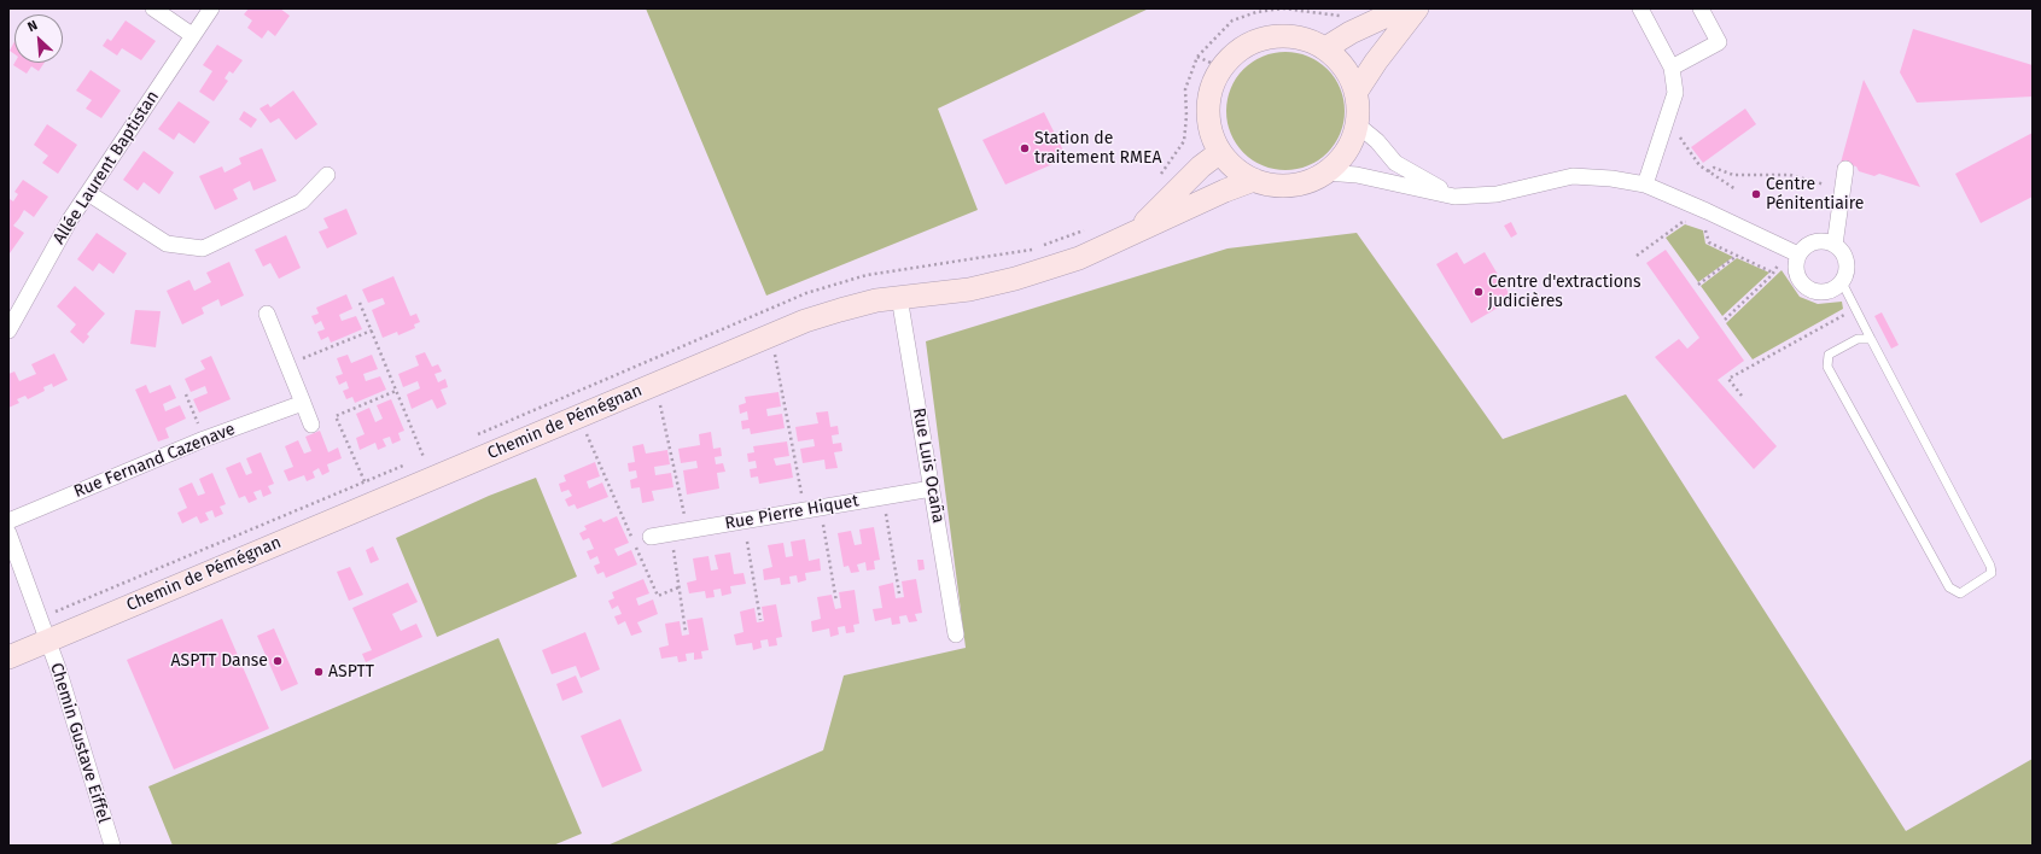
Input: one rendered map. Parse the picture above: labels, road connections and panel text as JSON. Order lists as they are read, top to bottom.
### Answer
{
  "streets": {
    "street": [
      "Allée Laurent Baptistan",
      "Chemin de Pémégnan",
      "Rue Fernand Cazenave",
      "Rue Luis Ocaña",
      "Rue Pierre Hiquet",
      "Chemin Gustave Eiffel"
    ]
  },
  "crossings": [
    ["Chemin de Pémégnan", "Rue Luis Ocaña"],
    ["Chemin de Pémégnan", "Chemin Gustave Eiffel"],
    ["Rue Luis Ocaña", "Rue Pierre Hiquet"]
  ],
  "places": [
    "Station de traitement RMEA",
    "Centre Pénitentiaire",
    "Centre d'extractions judicières",
    "ASPTT Danse",
    "ASPTT"
  ],
  "north": "top left"
}
